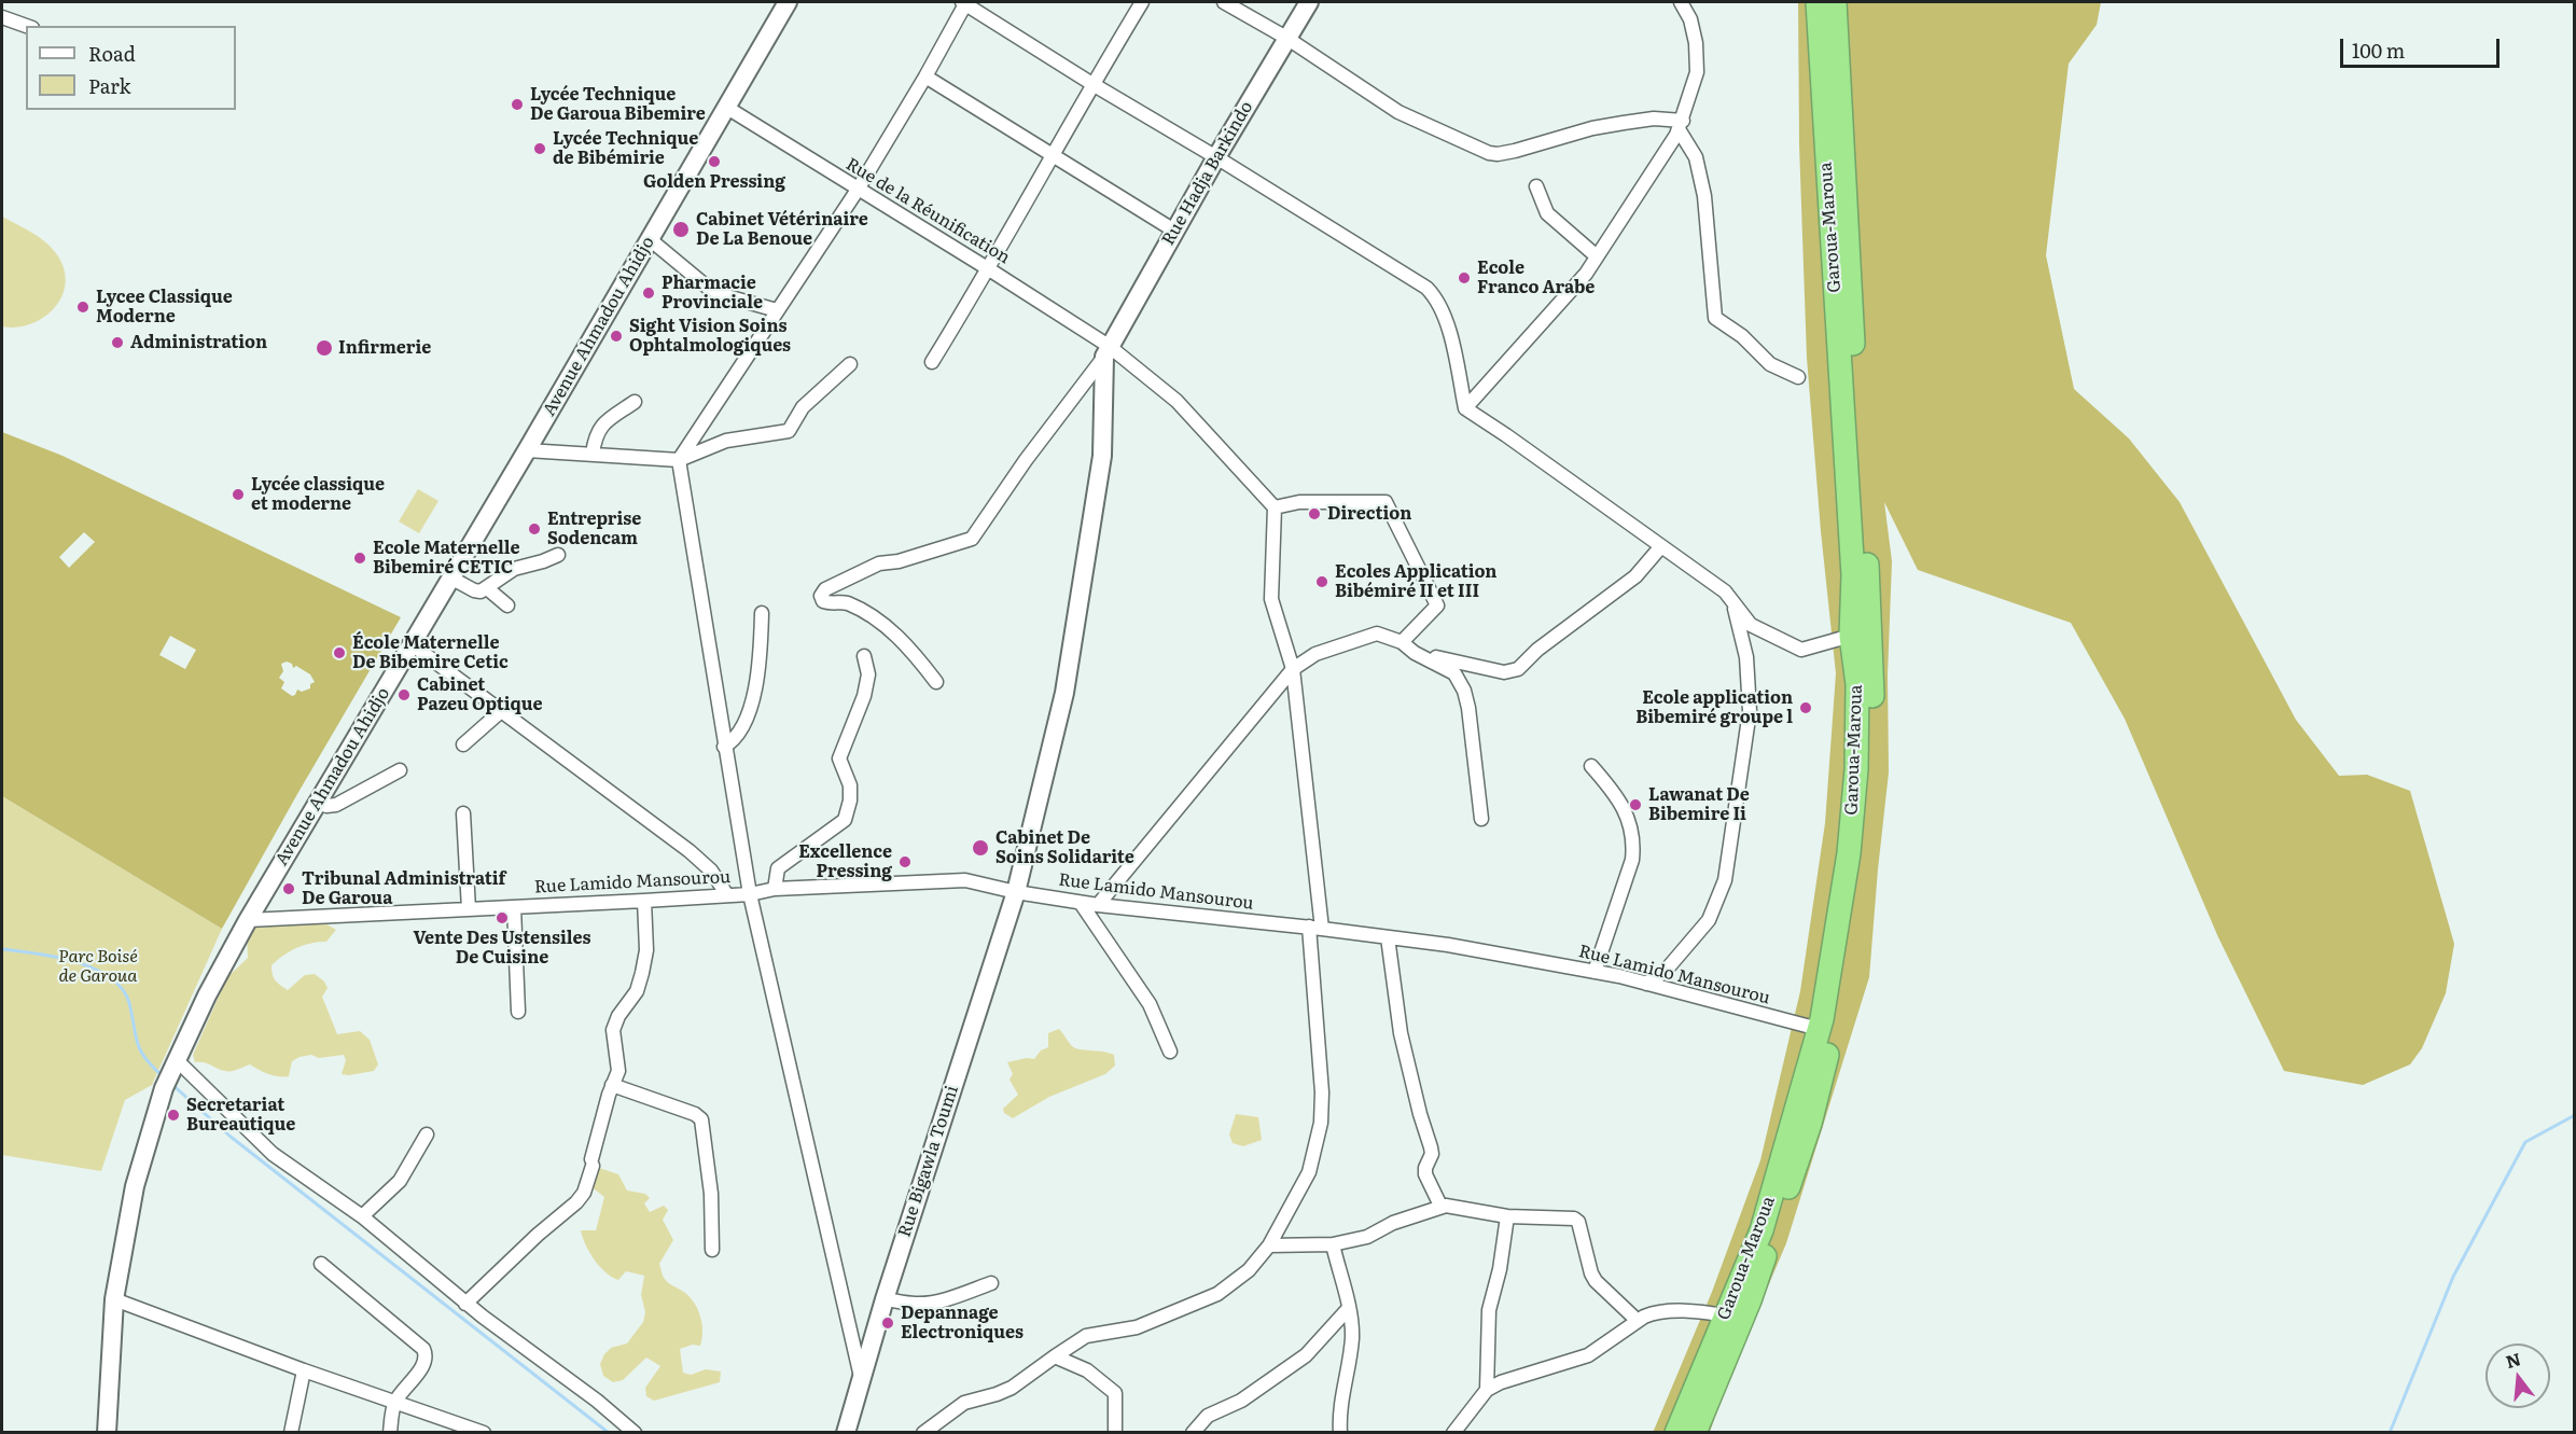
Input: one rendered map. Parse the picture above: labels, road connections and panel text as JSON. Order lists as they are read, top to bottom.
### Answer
{
  "streets": {
    "highway": ["Garoua-Maroua"],
    "main road": ["Rue Hadja Barkindo", "Avenue Ahmadou Ahidjo", "Rue Bigawla Toumi"],
    "street": ["Rue de la Réunification", "Rue Lamido Mansourou"]
  },
  "crossings": [
    ["Rue Hadja Barkindo", "Rue de la Réunification"],
    ["Rue Hadja Barkindo", "Rue Bigawla Toumi"],
    ["Rue de la Réunification", "Avenue Ahmadou Ahidjo"],
    ["Rue de la Réunification", "Rue Bigawla Toumi"],
    ["Garoua-Maroua", "Rue Lamido Mansourou"],
    ["Avenue Ahmadou Ahidjo", "Rue Lamido Mansourou"],
    ["Rue Lamido Mansourou", "Rue Bigawla Toumi"]
  ],
  "parks": ["Parc Boisé de Garoua"],
  "places": [
    "Lycée Technique De Garoua Bibemire",
    "Lycée Technique de Bibémirie",
    "Golden Pressing",
    "Cabinet Vétérinaire De La Benoue",
    "Ecole Franco Arabe",
    "Pharmacie Provinciale",
    "Lycee Classique Moderne",
    "Sight Vision Soins Ophtalmologiques",
    "Administration",
    "Infirmerie",
    "Lycée classique et moderne",
    "Direction",
    "Entreprise Sodencam",
    "Ecole Maternelle Bibemiré CETIC",
    "Ecoles Application Bibémiré II et III",
    "École Maternelle De Bibemire Cetic",
    "Cabinet Pazeu Optique",
    "Ecole application Bibemiré groupe l",
    "Lawanat De Bibemire Ii",
    "Cabinet De Soins Solidarite",
    "Excellence Pressing",
    "Tribunal Administratif De Garoua",
    "Vente Des Ustensiles De Cuisine",
    "Secretariat Bureautique",
    "Depannage Electroniques"
  ],
  "legend": ["Road", "Park"],
  "scale_bar": "100 m",
  "north": "top"
}
